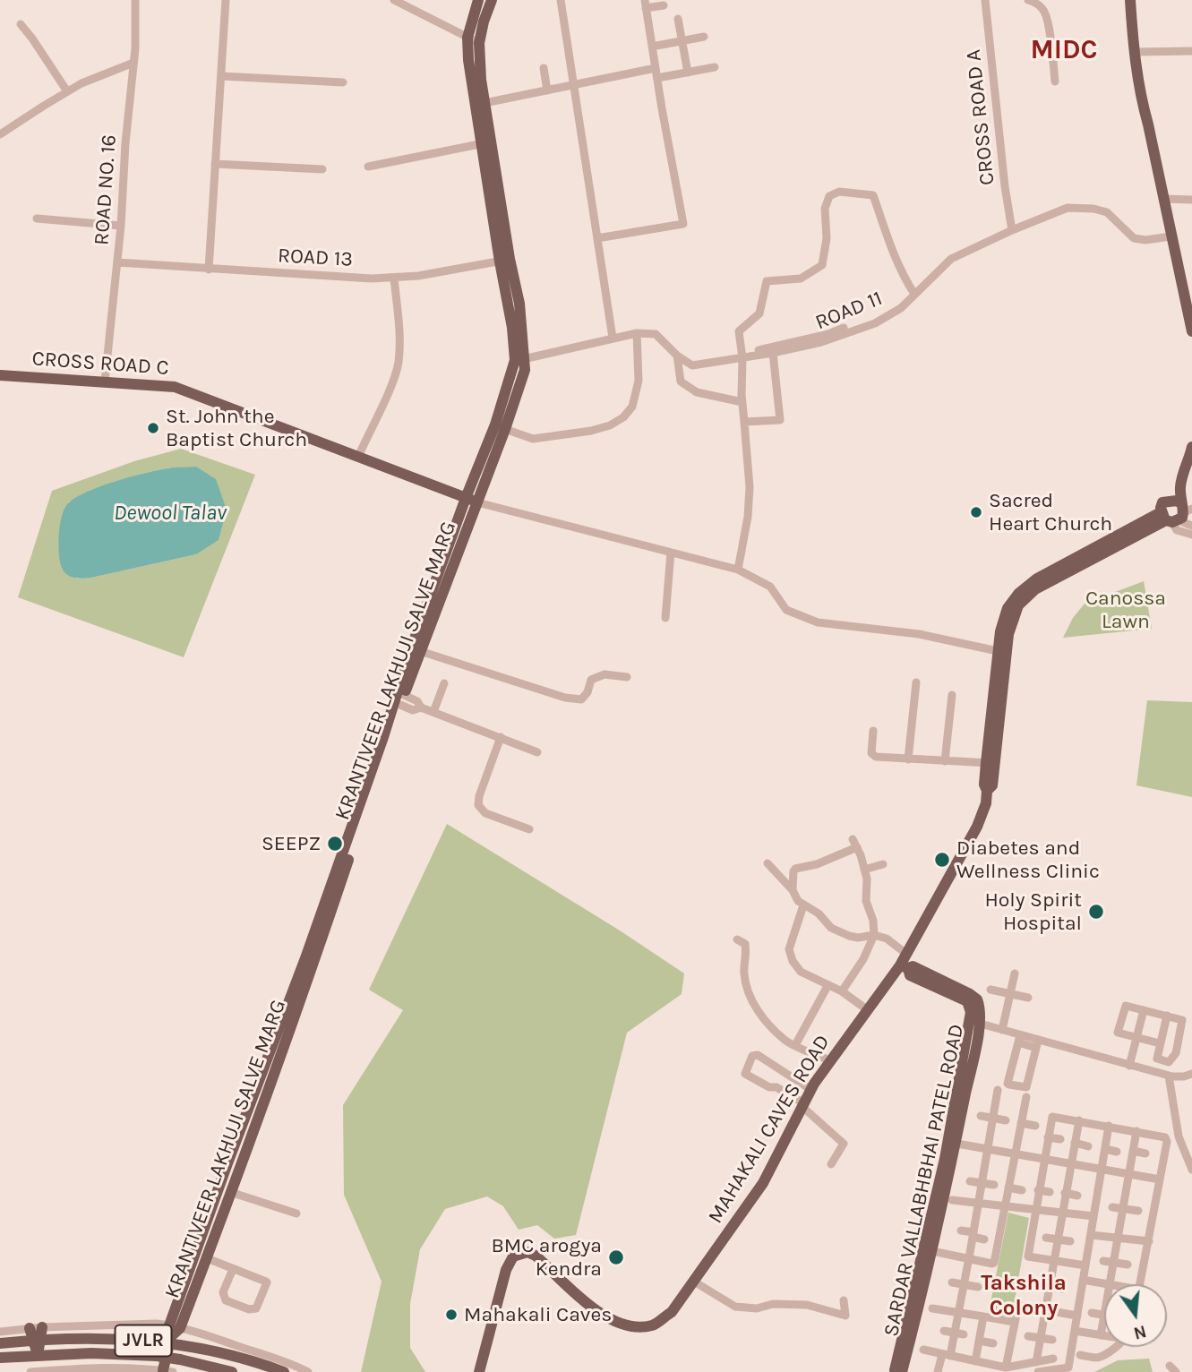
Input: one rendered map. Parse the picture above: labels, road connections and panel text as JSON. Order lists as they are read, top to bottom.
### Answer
{
  "streets": {
    "main road": [
      "CROSS ROAD C",
      "KRANTIVEER LAKHUJI SALVE MARG",
      "MAHAKALI CAVES ROAD",
      "SARDAR VALLABHBHAI PATEL ROAD",
      "JVLR"
    ],
    "street": [
      "CROSS ROAD A",
      "ROAD NO. 16",
      "ROAD 13",
      "ROAD 11"
    ]
  },
  "crossings": [
    ["CROSS ROAD A", "ROAD 11"],
    ["ROAD NO. 16", "ROAD 13"],
    ["ROAD NO. 16", "CROSS ROAD C"],
    ["ROAD 13", "KRANTIVEER LAKHUJI SALVE MARG"],
    ["ROAD 11", "KRANTIVEER LAKHUJI SALVE MARG"],
    ["CROSS ROAD C", "KRANTIVEER LAKHUJI SALVE MARG"],
    ["MAHAKALI CAVES ROAD", "SARDAR VALLABHBHAI PATEL ROAD"]
  ],
  "districts": ["MIDC", "Takshila Colony"],
  "water": ["Dewool Talav"],
  "parks": ["Canossa Lawn"],
  "places": [
    "St. John the Baptist Church",
    "Sacred Heart Church",
    "SEEPZ",
    "Diabetes and Wellness Clinic",
    "Holy Spirit Hospital",
    "BMC arogya Kendra",
    "Mahakali Caves"
  ],
  "north": "bottom"
}
